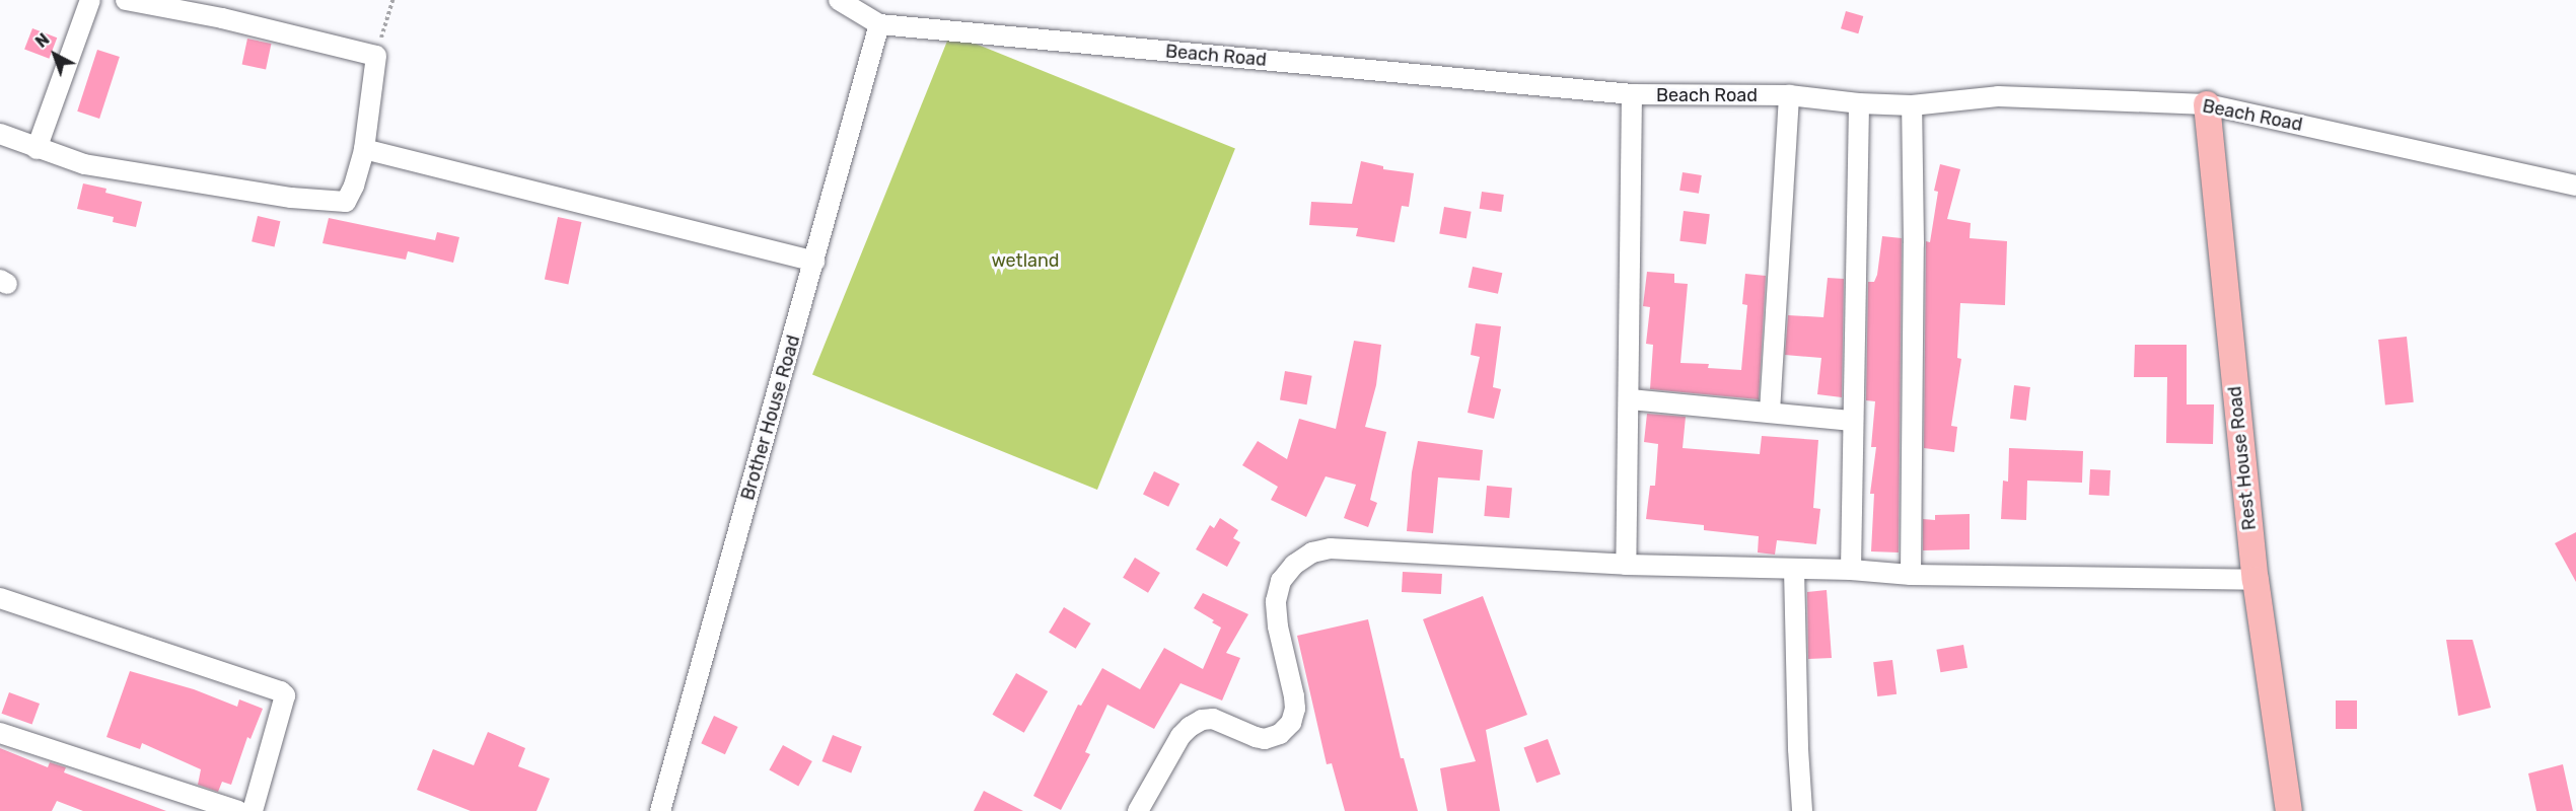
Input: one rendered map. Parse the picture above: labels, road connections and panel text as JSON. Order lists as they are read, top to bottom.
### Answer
{
  "streets": {
    "main road": ["Rest House Road"],
    "street": ["Beach Road", "Brother House Road"]
  },
  "crossings": [
    ["Beach Road", "Brother House Road"],
    ["Beach Road", "Rest House Road"]
  ],
  "parks": ["wetland"],
  "north": "top left"
}
